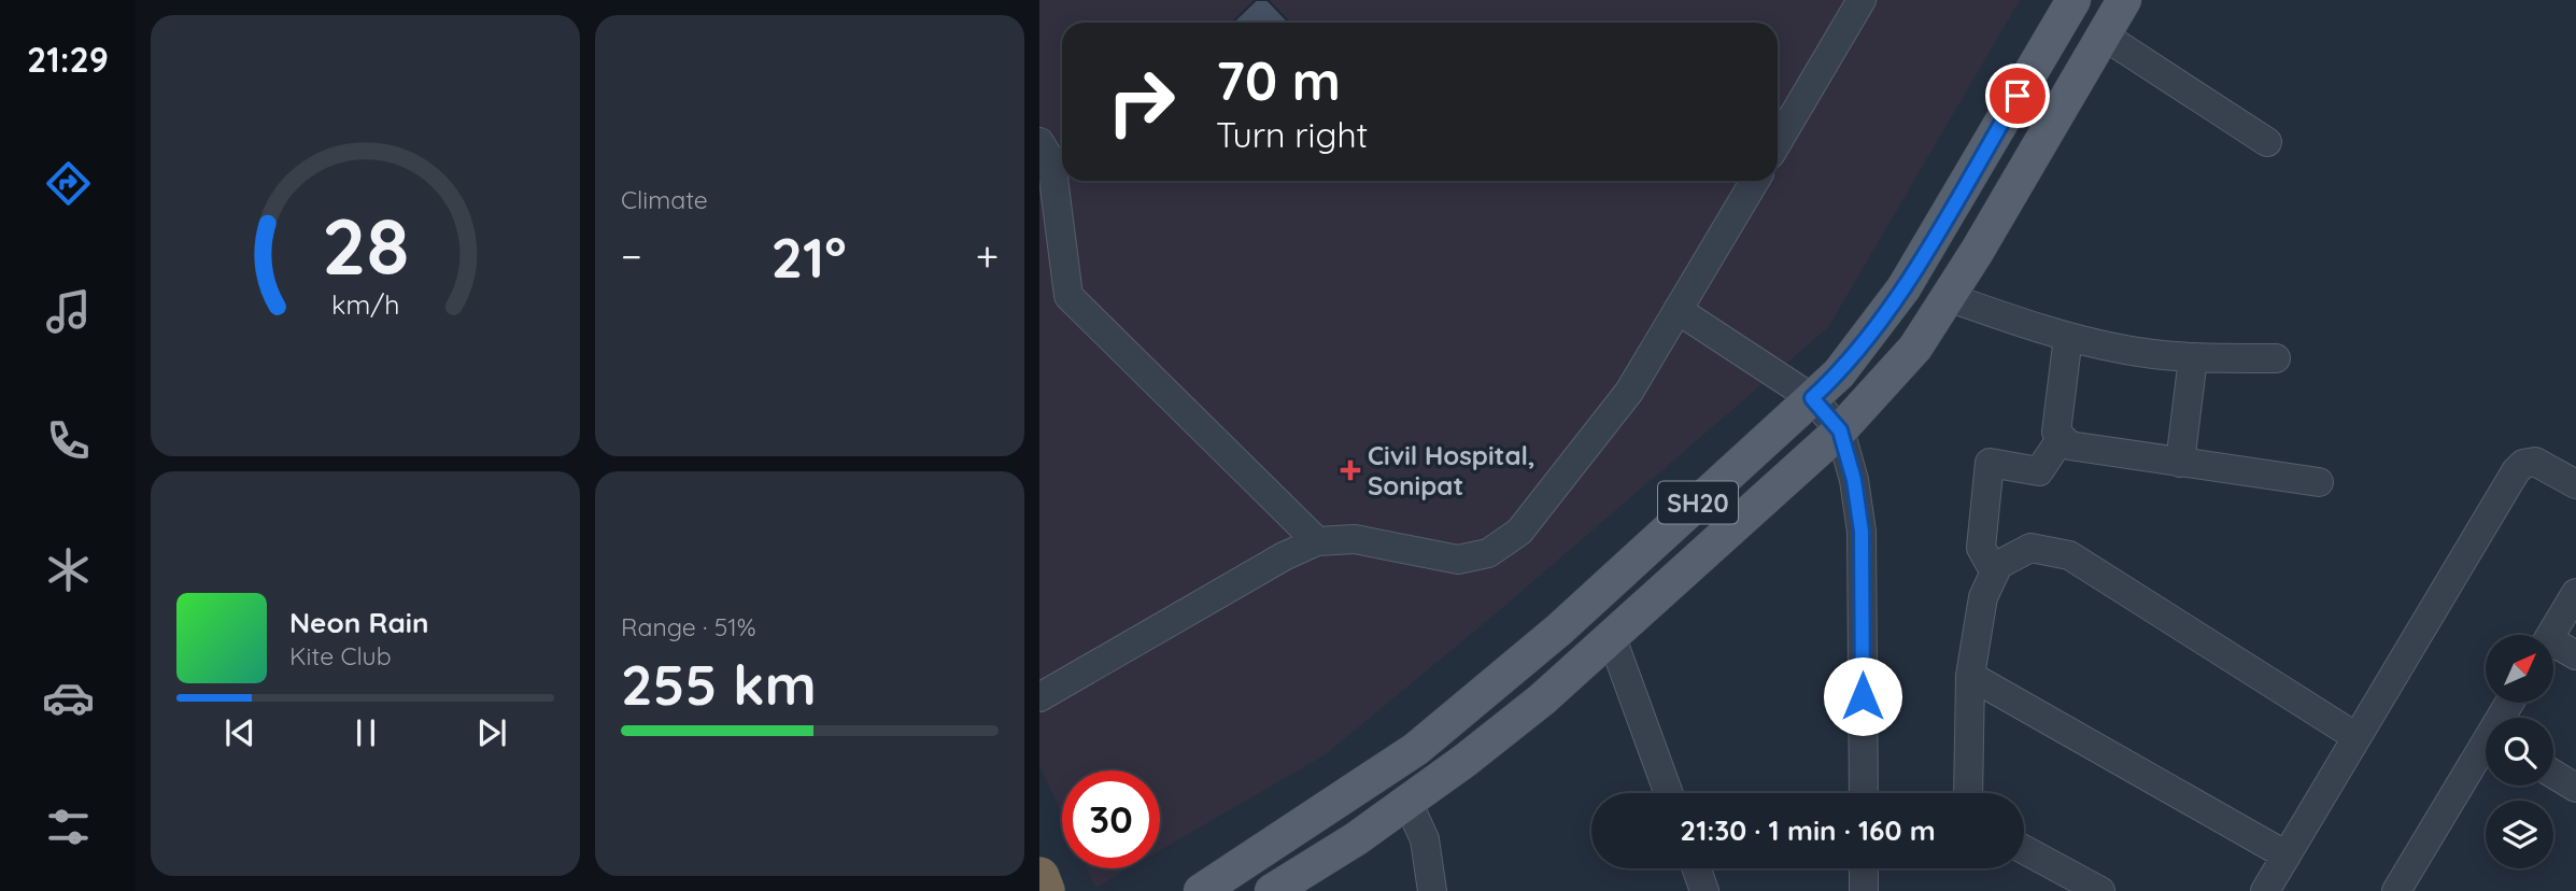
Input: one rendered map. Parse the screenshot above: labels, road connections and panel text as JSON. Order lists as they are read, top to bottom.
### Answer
{
  "streets": {
    "main road": ["SH20"]
  },
  "places": {
    "health": ["Civil Hospital, Sonipat"]
  },
  "north": "top right",
  "page": {
    "tabs": "21:29",
    "tile": [
      "Climate",
      ["Range · 51%", "255 km"]
    ],
    "turn": ["70 m", "Turn right"],
    "heat": ["−", "21°", "+"],
    "song": ["Neon Rain", "Kite Club"],
    "limit": "30",
    "trip": "21:30 · 1 min · 160 m",
    "gauge": ["28", "km/h"]
  }
}
